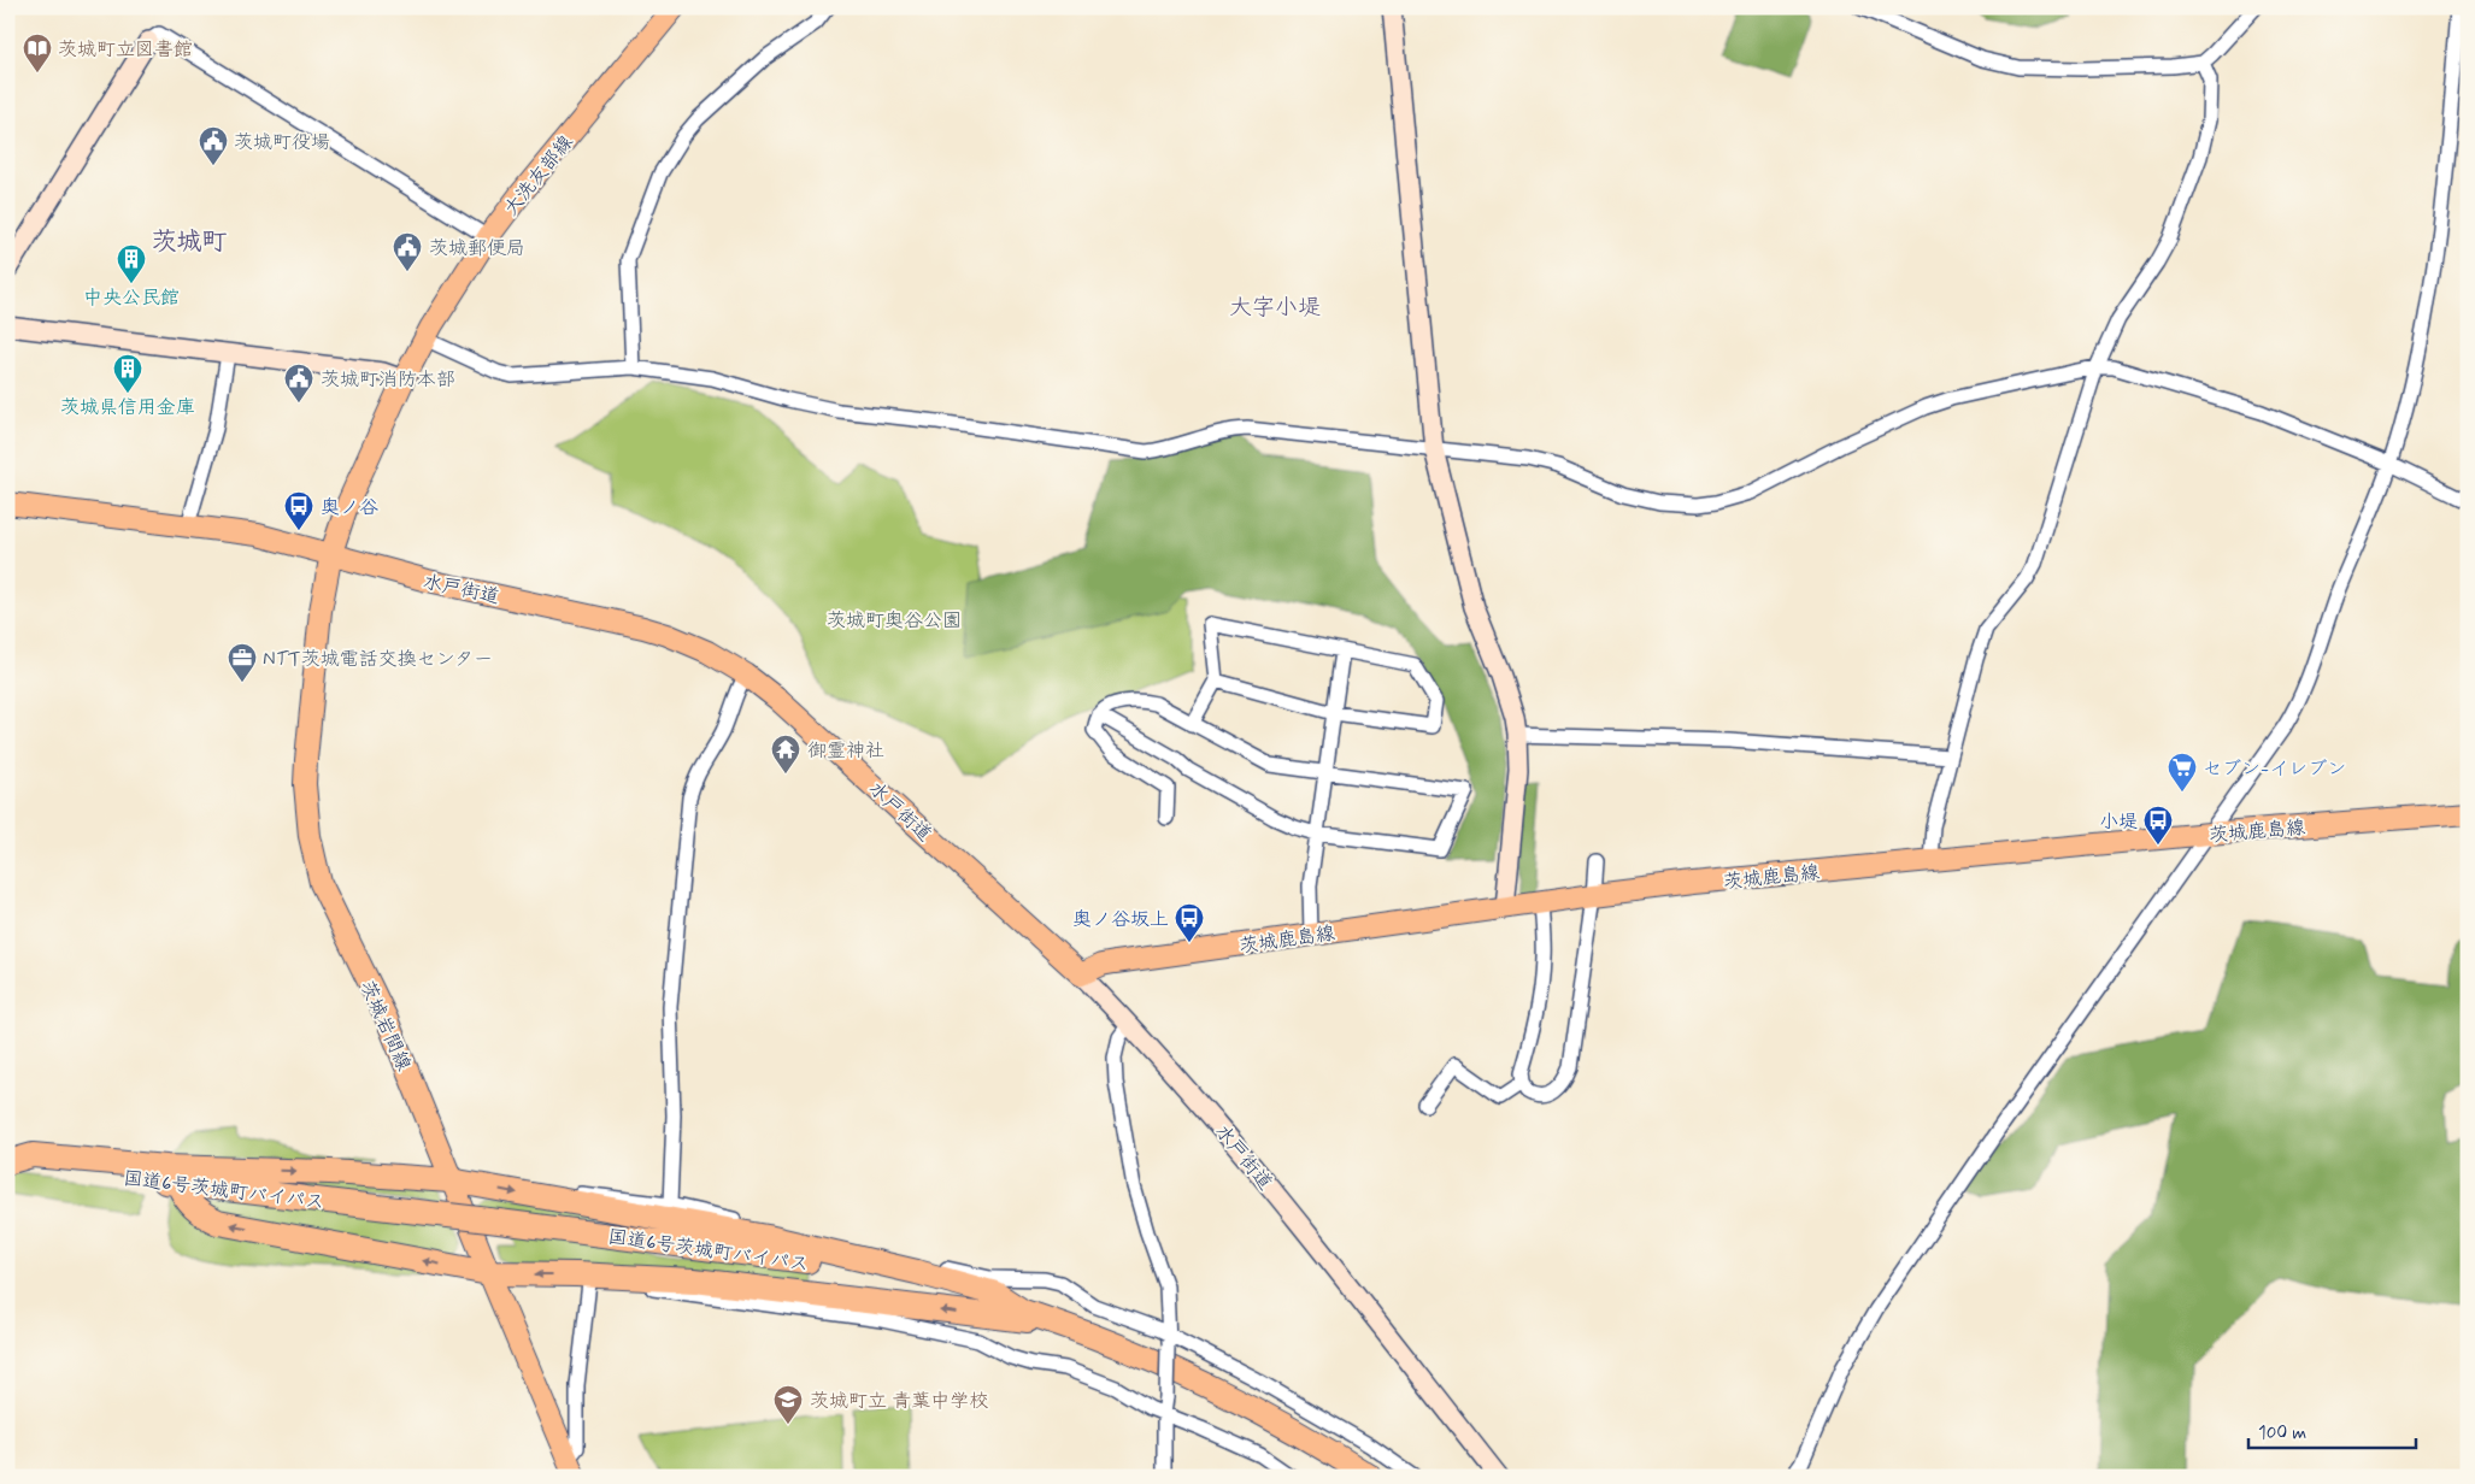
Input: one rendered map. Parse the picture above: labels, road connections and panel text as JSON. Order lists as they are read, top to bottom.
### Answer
{
  "streets": {
    "highway": ["国道6号茨城町バイパス"],
    "main road": [
      "大洗友部線",
      "水戸街道",
      "茨城鹿島線",
      "茨城岩間線"
    ]
  },
  "crossings": [
    ["大洗友部線", "水戸街道"],
    ["大洗友部線", "茨城岩間線"],
    ["水戸街道", "茨城鹿島線"],
    ["水戸街道", "茨城岩間線"]
  ],
  "districts": ["茨城町", "大字小堤"],
  "parks": ["茨城町奥谷公園"],
  "places": {
    "library": ["茨城町立図書館"],
    "public building": ["茨城町役場", "茨城郵便局", "茨城町消防本部"],
    "building": ["中央公民館", "茨城県信用金庫"],
    "bus stop": ["奥ノ谷", "小堤", "奥ノ谷坂上"],
    "office": ["NTT茨城電話交換センター"],
    "temple": ["御霊神社"],
    "supermarket": ["セブン-イレブン"],
    "school or university": ["茨城町立 青葉中学校"]
  },
  "scale_bar": "100 m"
}
